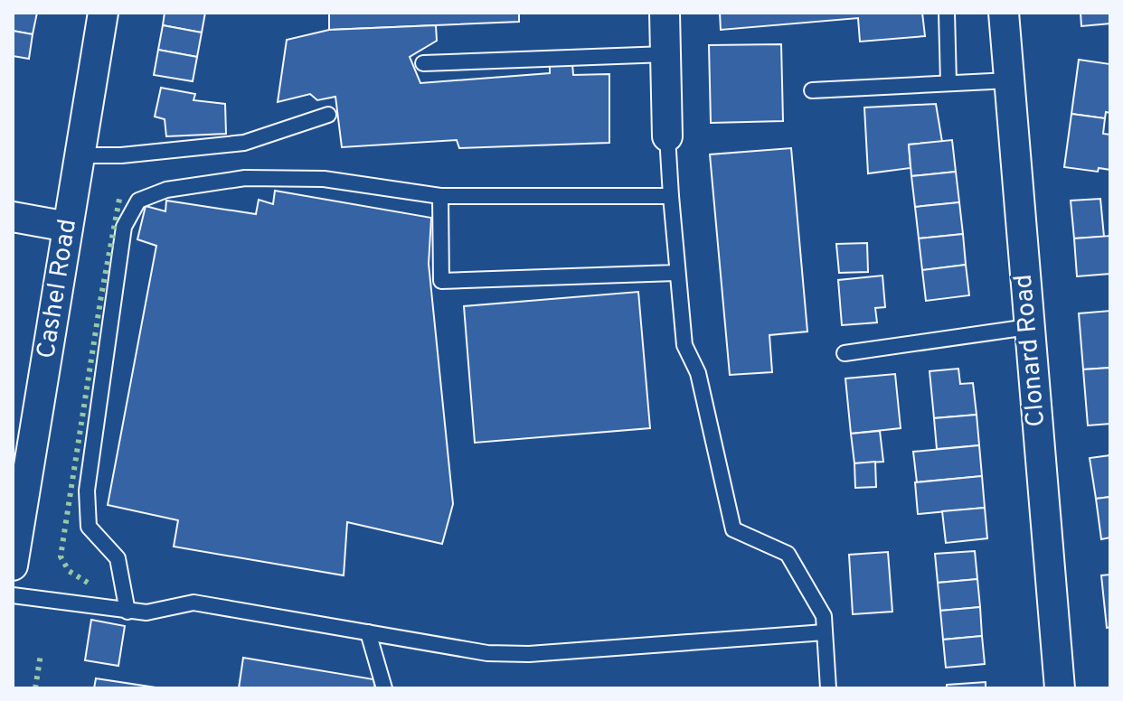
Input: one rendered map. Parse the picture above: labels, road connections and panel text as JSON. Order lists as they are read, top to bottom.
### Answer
{
  "streets": {
    "street": ["Cashel Road", "Clonard Road"]
  }
}
